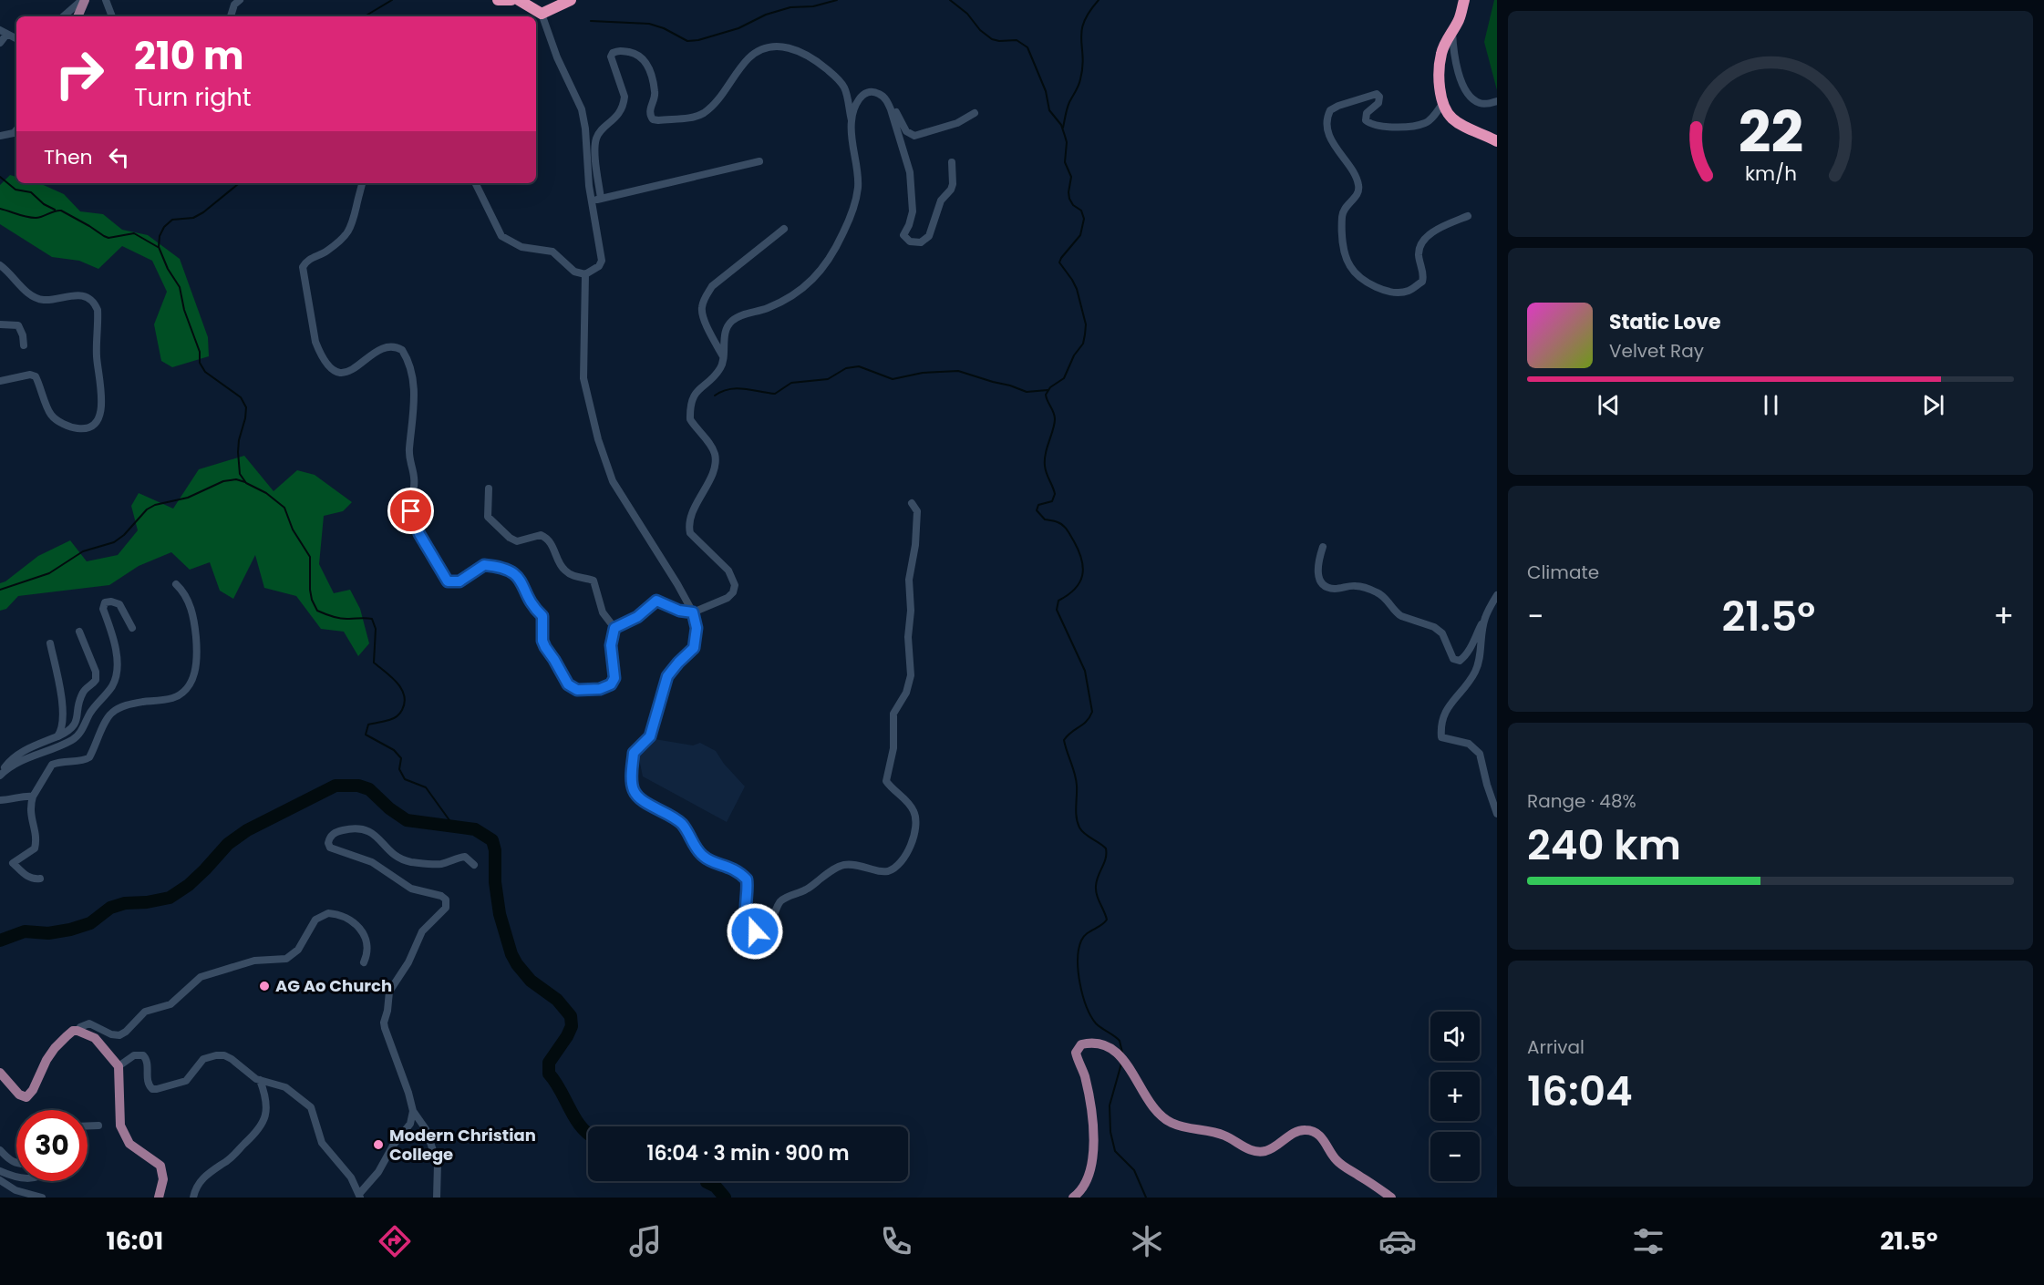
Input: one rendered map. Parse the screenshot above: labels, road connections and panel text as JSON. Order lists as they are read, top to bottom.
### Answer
{
  "places": ["AG Ao Church", "Modern Christian College"],
  "page": {
    "turn": ["210 m", "Turn right"],
    "then": "Then",
    "song": ["Static Love", "Velvet Ray"],
    "tile": [
      "Climate",
      ["Range · 48%", "240 km"],
      ["Arrival", "16:04"]
    ],
    "heat": ["−", "21.5°", "+"],
    "map_buttons": ["+", "−"],
    "limit": "30",
    "trip": "16:04 · 3 min · 900 m",
    "tabs": ["16:01", "21.5°"],
    "gauge": ["22", "km/h"]
  }
}
